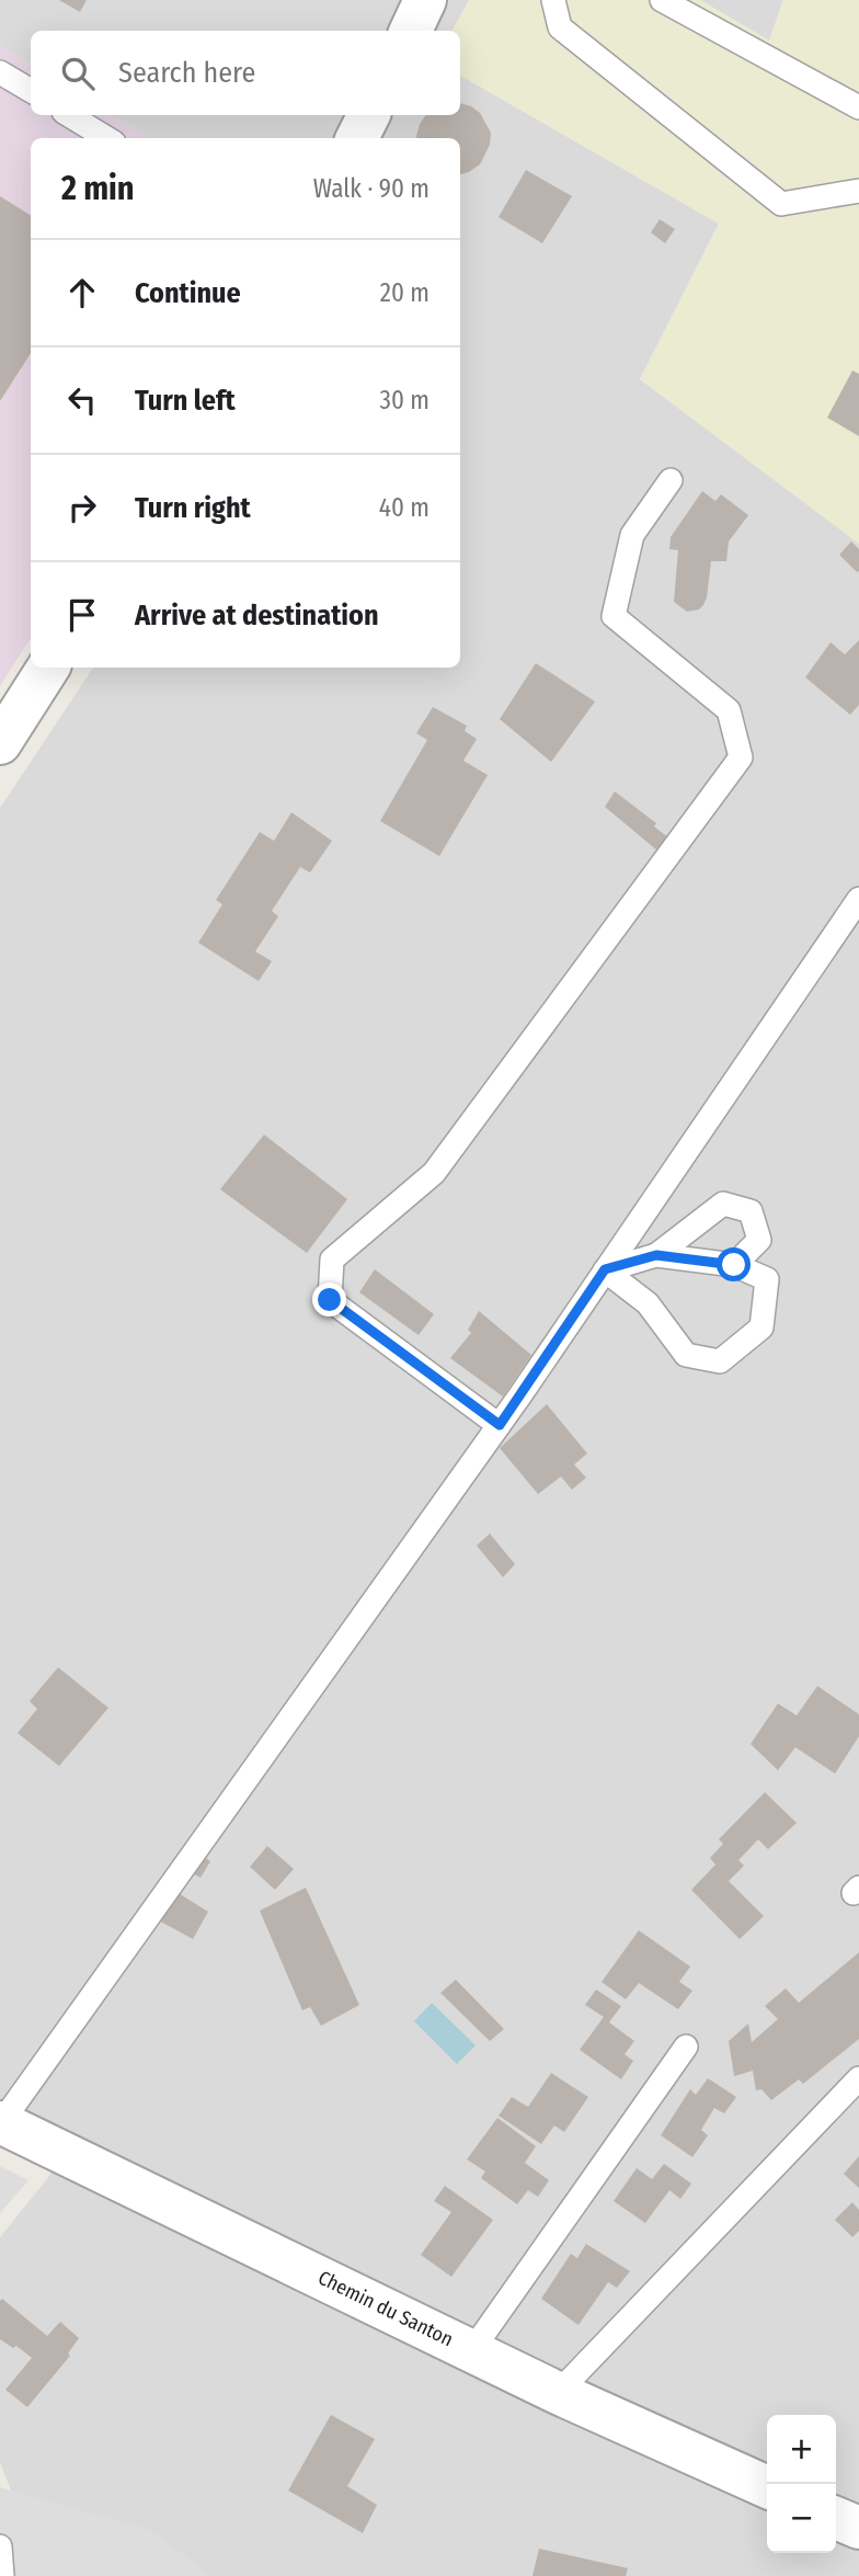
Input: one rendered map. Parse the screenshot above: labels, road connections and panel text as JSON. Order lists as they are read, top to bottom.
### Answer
{
  "streets": {
    "street": ["Chemin du Santon"]
  },
  "page": {
    "search": "Search here",
    "heading": ["2 min", "Walk · 90 m"],
    "list": [
      ["Continue", "20 m"],
      ["Turn left", "30 m"],
      ["Turn right", "40 m"],
      "Arrive at destination"
    ],
    "map_buttons": ["+", "−"]
  }
}
